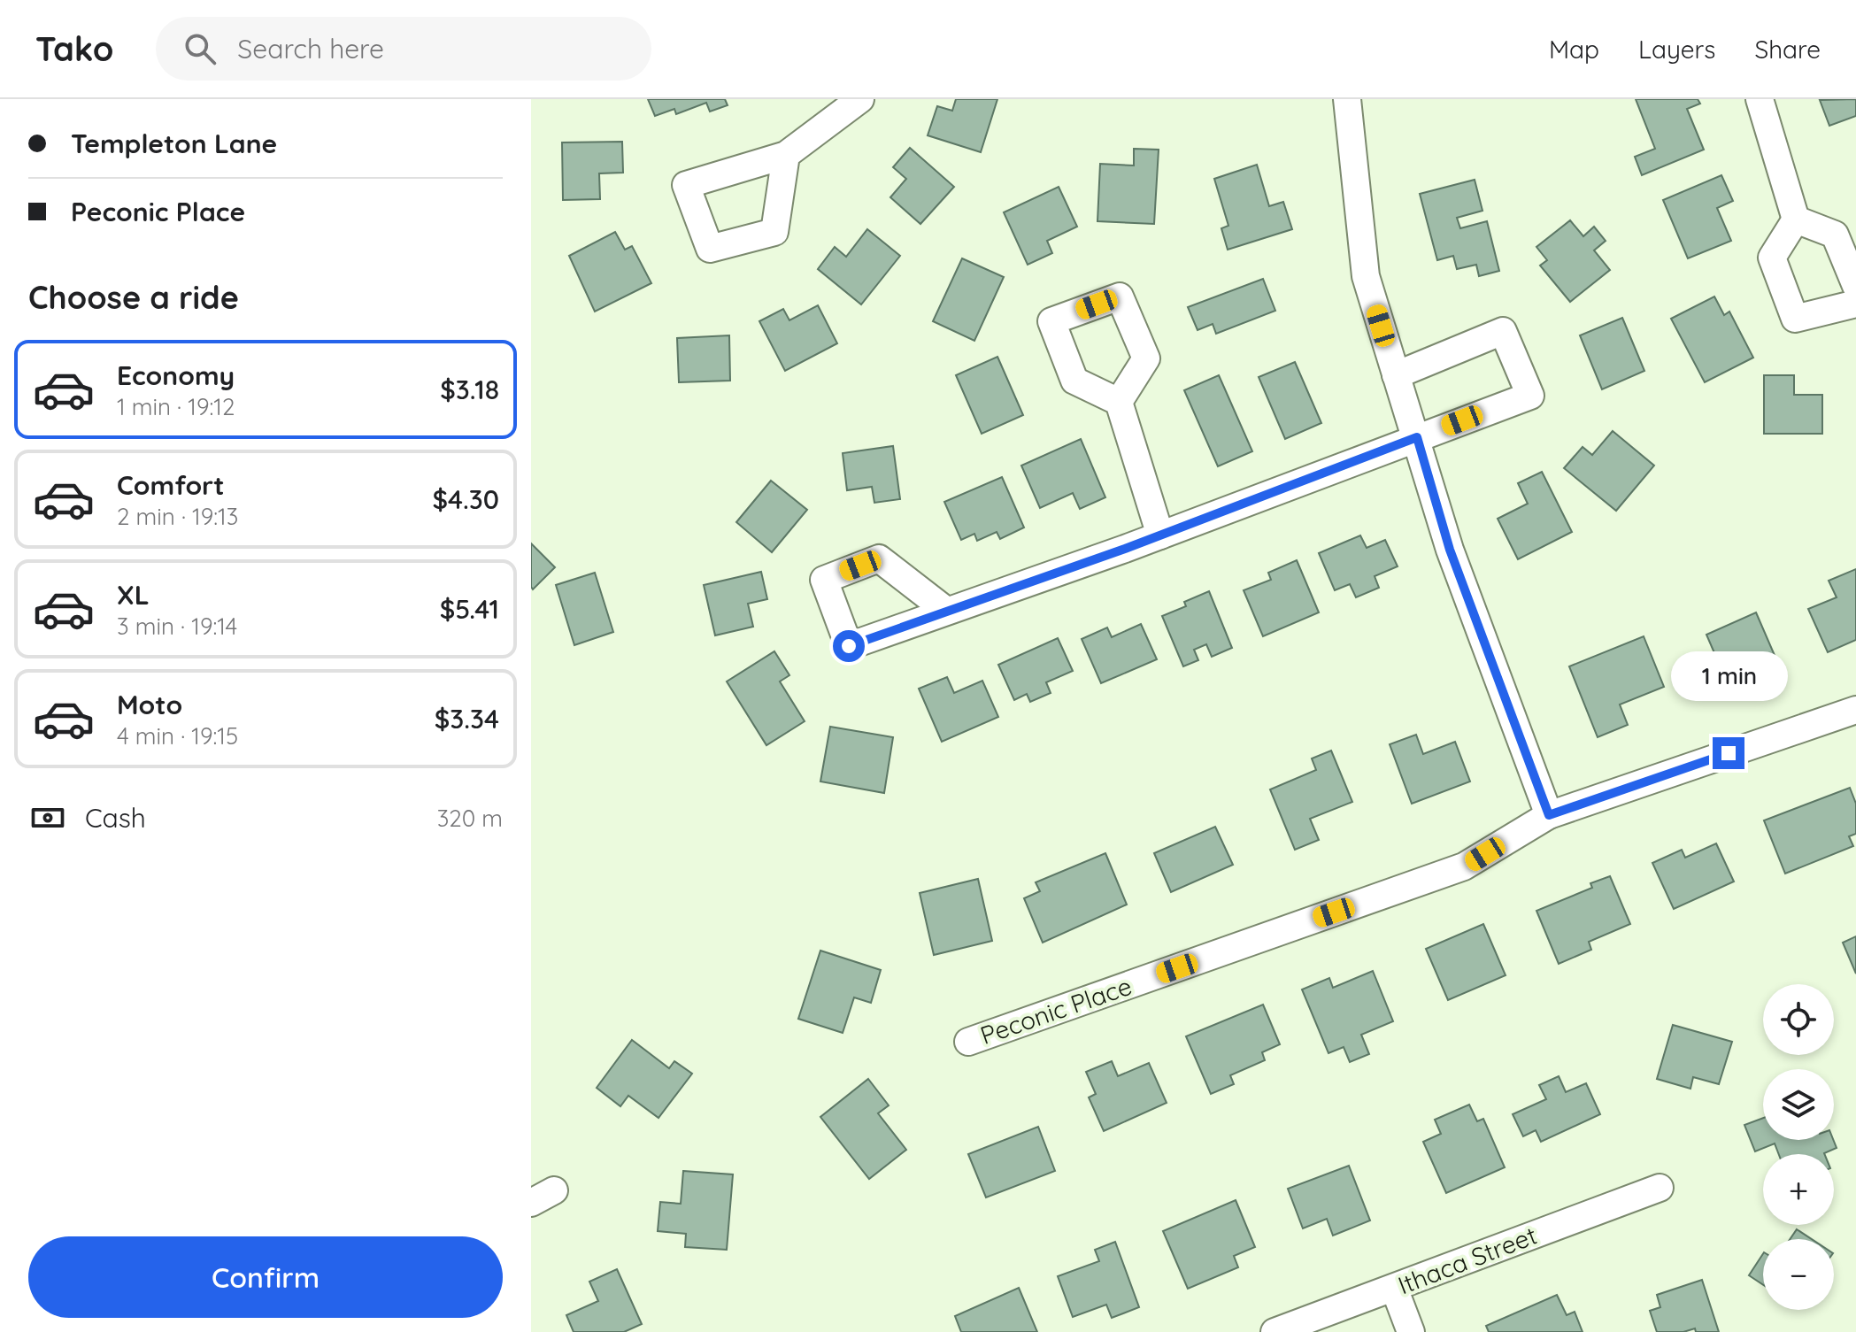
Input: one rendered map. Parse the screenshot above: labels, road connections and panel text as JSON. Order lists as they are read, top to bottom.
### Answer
{
  "streets": {
    "street": ["Peconic Place", "Ithaca Street"]
  },
  "page": {
    "header": "Tako",
    "search": "Search here",
    "nav": ["Map", "Layers", "Share"],
    "banner": ["Templeton Lane", "Peconic Place"],
    "heading": "Choose a ride",
    "list": [
      {
        "name": "Economy",
        "note": "1 min · 19:12",
        "value": "$3.18"
      },
      {
        "name": "Comfort",
        "note": "2 min · 19:13",
        "value": "$4.30"
      },
      {
        "name": "XL",
        "note": "3 min · 19:14",
        "value": "$5.41"
      },
      {
        "name": "Moto",
        "note": "4 min · 19:15",
        "value": "$3.34"
      }
    ],
    "bubble": "1 min",
    "pay": ["Cash", "320 m"],
    "map_buttons": ["+", "−"],
    "buttons": "Confirm"
  }
}
